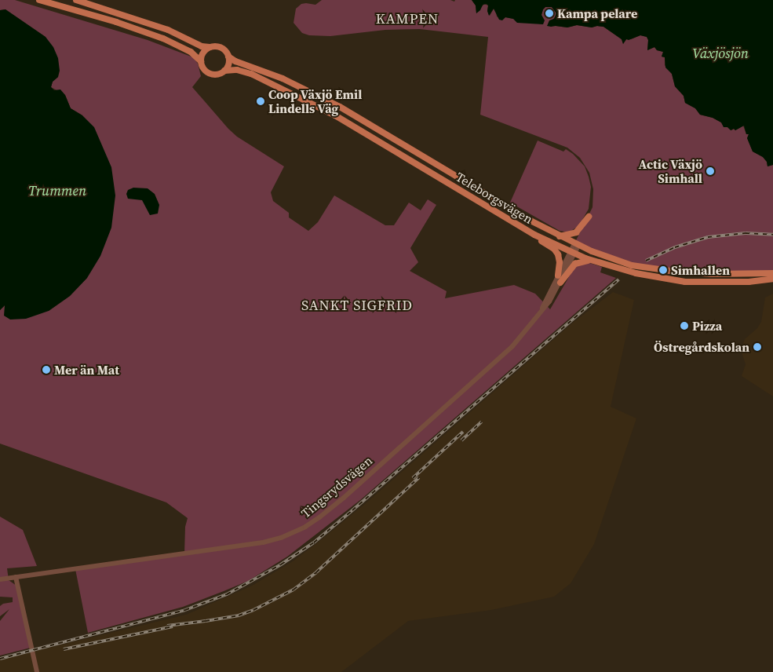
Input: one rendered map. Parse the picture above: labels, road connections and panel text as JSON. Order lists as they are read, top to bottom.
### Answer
{
  "streets": {
    "main road": ["Teleborgsvägen"],
    "street": ["Tingsrydsvägen"]
  },
  "crossings": [
    ["Teleborgsvägen", "Tingsrydsvägen"]
  ],
  "districts": ["KAMPEN", "SANKT SIGFRID"],
  "water": ["Växjösjön", "Trummen"],
  "places": [
    "Kampa pelare",
    "Coop Växjö Emil Lindells Väg",
    "Actic Växjö Simhall",
    "Simhallen",
    "Pizza",
    "Östregårdskolan",
    "Mer än Mat"
  ]
}
